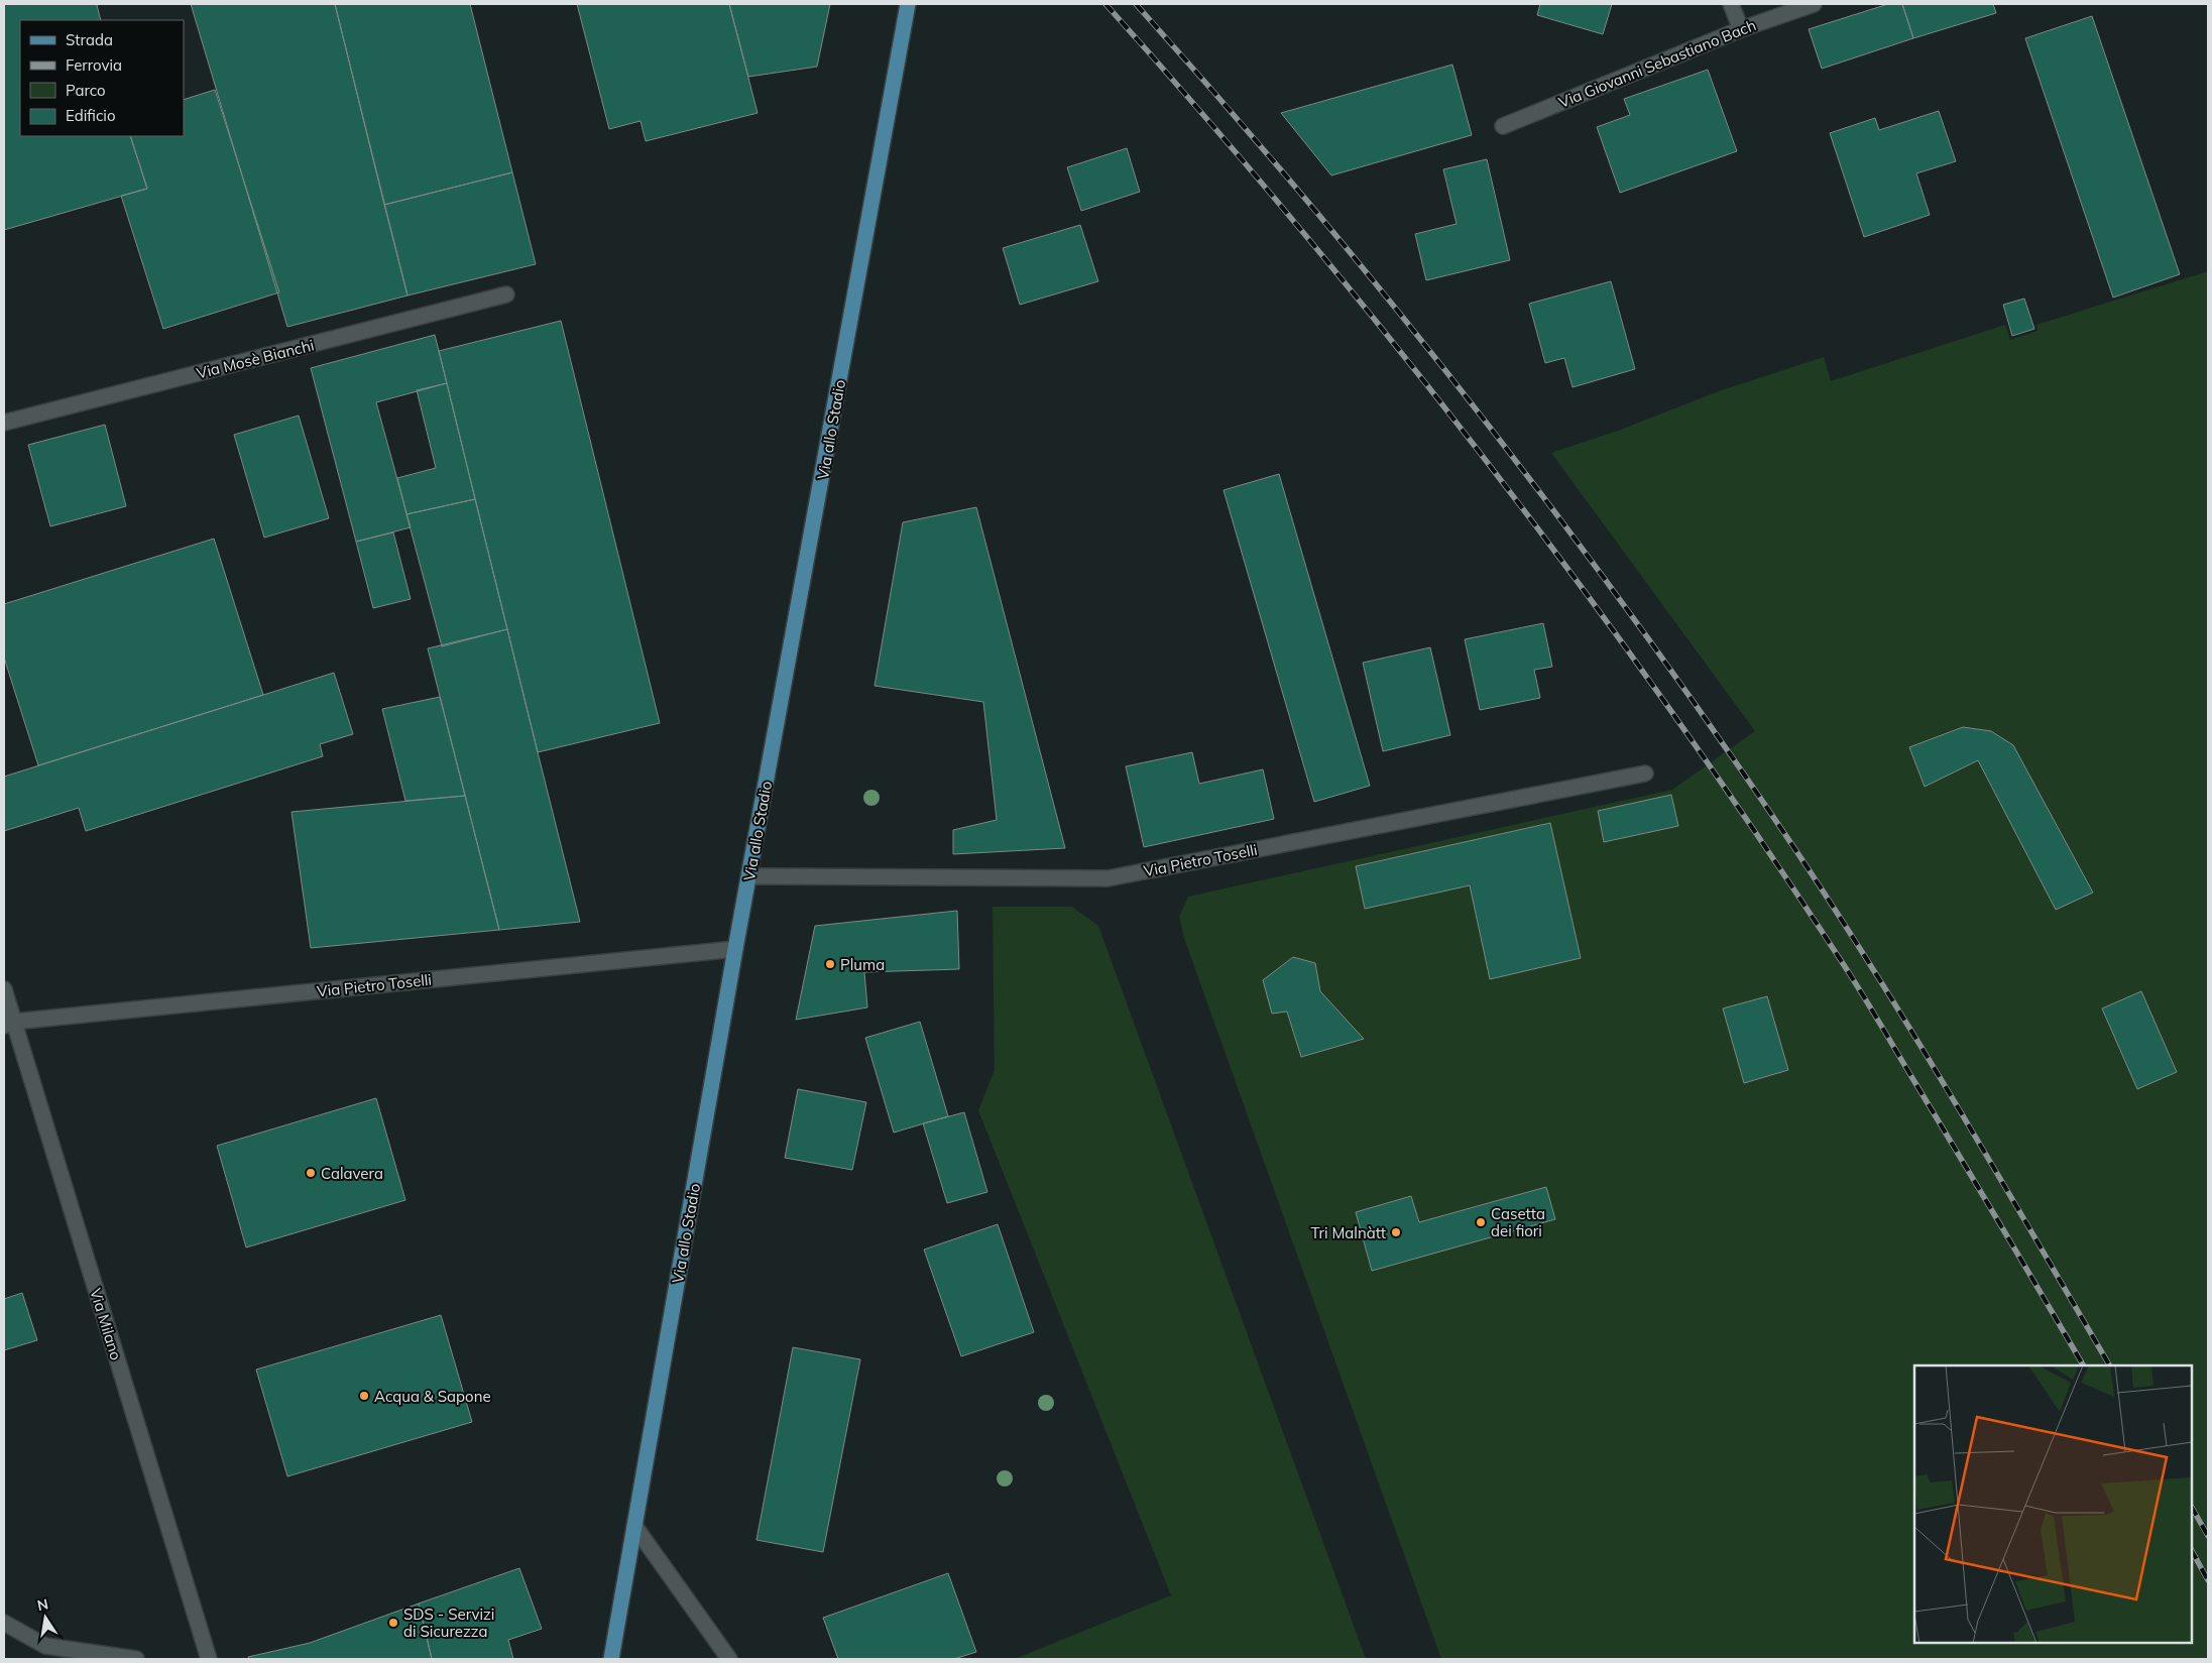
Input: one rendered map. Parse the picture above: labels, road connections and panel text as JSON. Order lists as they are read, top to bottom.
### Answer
{
  "streets": {
    "main road": ["Via allo Stadio"],
    "street": [
      "Via Giovanni Sebastiano Bach",
      "Via Mosè Bianchi",
      "Via Pietro Toselli",
      "Via Milano"
    ]
  },
  "crossings": [
    ["Via allo Stadio", "Via Pietro Toselli"],
    ["Via Pietro Toselli", "Via Milano"]
  ],
  "places": [
    "Pluma",
    "Calavera",
    "Casetta dei fiori",
    "Tri Malnàtt",
    "Acqua & Sapone",
    "SDS - Servizi di Sicurezza"
  ],
  "legend": [
    "Strada",
    "Ferrovia",
    "Parco",
    "Edificio"
  ],
  "north": "top"
}
